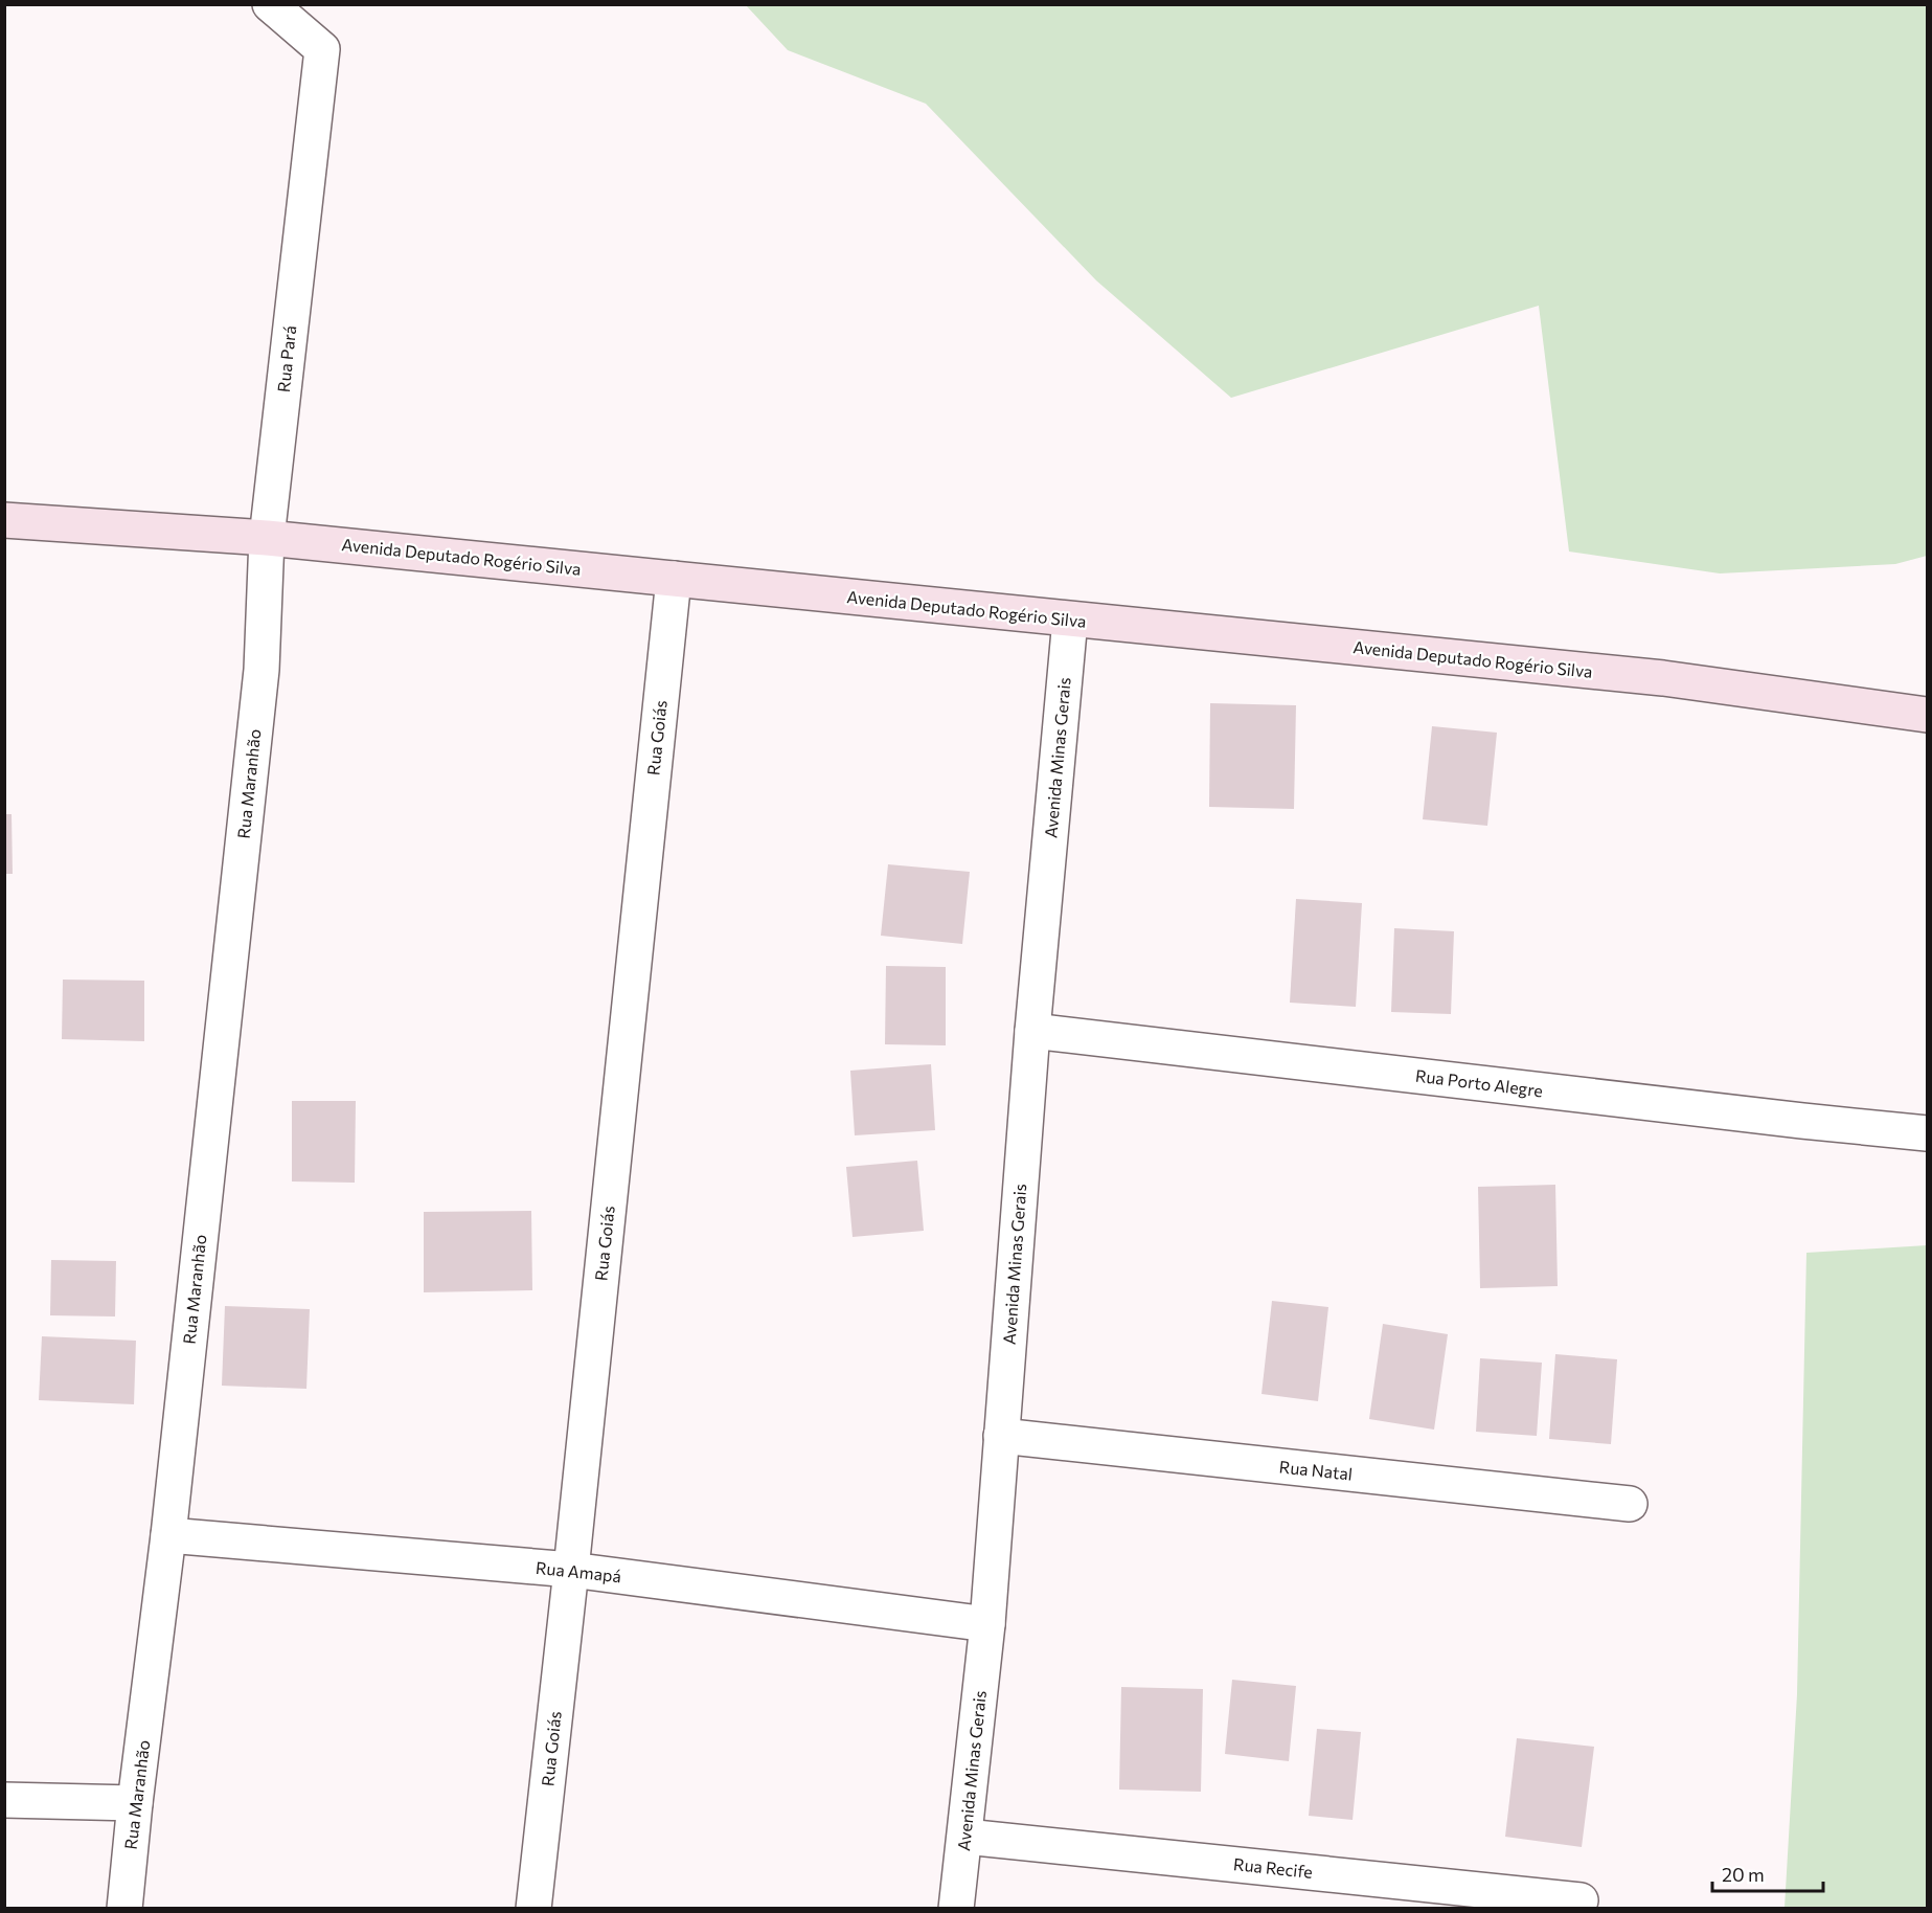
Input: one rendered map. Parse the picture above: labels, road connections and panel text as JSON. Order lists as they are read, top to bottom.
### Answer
{
  "streets": {
    "main road": ["Avenida Deputado Rogério Silva"],
    "street": [
      "Rua Pará",
      "Rua Goiás",
      "Avenida Minas Gerais",
      "Rua Maranhão",
      "Rua Porto Alegre",
      "Rua Natal",
      "Rua Amapá",
      "Rua Recife"
    ]
  },
  "crossings": [
    ["Rua Pará", "Avenida Deputado Rogério Silva"],
    ["Rua Pará", "Rua Maranhão"],
    ["Avenida Deputado Rogério Silva", "Rua Goiás"],
    ["Avenida Deputado Rogério Silva", "Avenida Minas Gerais"],
    ["Rua Goiás", "Rua Amapá"],
    ["Avenida Minas Gerais", "Rua Porto Alegre"],
    ["Avenida Minas Gerais", "Rua Natal"],
    ["Avenida Minas Gerais", "Rua Amapá"],
    ["Avenida Minas Gerais", "Rua Recife"],
    ["Rua Maranhão", "Rua Amapá"]
  ],
  "scale_bar": "20 m"
}
